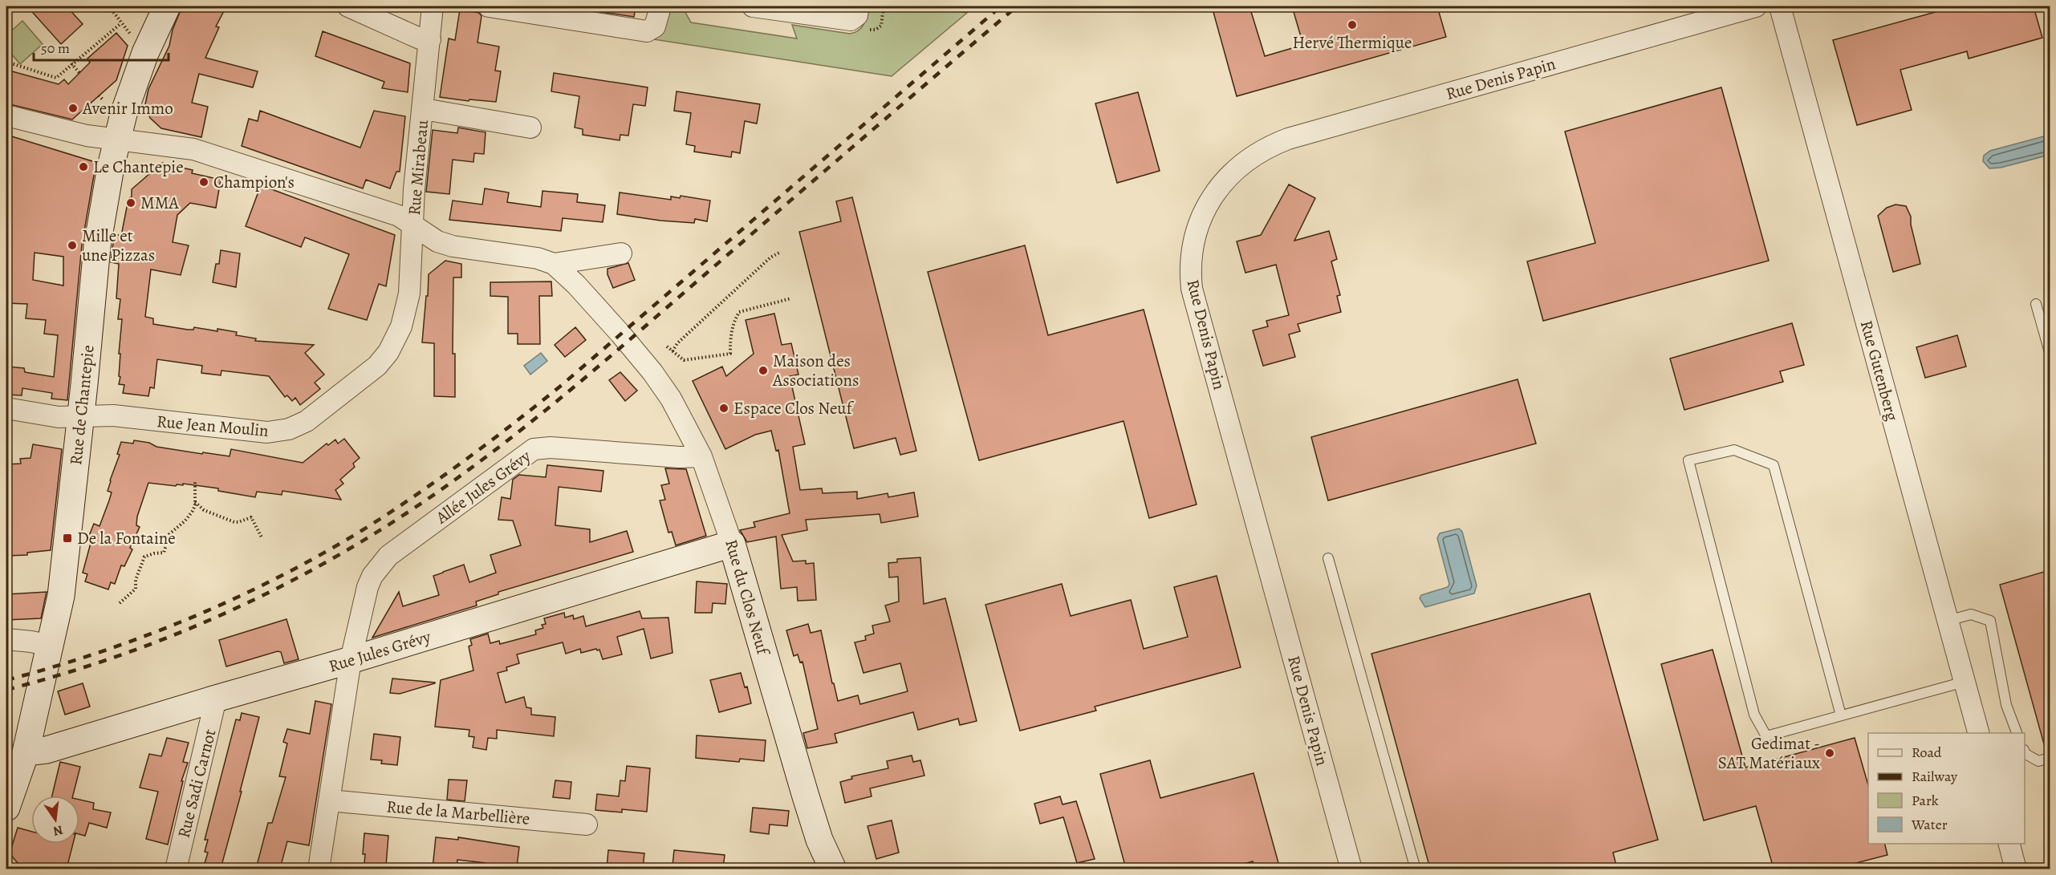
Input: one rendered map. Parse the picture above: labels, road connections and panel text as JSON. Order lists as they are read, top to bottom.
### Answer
{
  "streets": {
    "street": [
      "Rue Denis Papin",
      "Rue Mirabeau",
      "Rue Gutenberg",
      "Rue de Chantepie",
      "Rue Jean Moulin",
      "Allée Jules Grévy",
      "Rue du Clos Neuf",
      "Rue Jules Grévy",
      "Rue Sadi Carnot",
      "Rue de la Marbellière"
    ]
  },
  "crossings": [
    ["Rue Mirabeau", "Rue Jean Moulin"],
    ["Rue de Chantepie", "Rue Jean Moulin"],
    ["Rue de Chantepie", "Rue Jules Grévy"],
    ["Allée Jules Grévy", "Rue du Clos Neuf"],
    ["Allée Jules Grévy", "Rue Jules Grévy"],
    ["Rue du Clos Neuf", "Rue Jules Grévy"],
    ["Rue Jules Grévy", "Rue Sadi Carnot"]
  ],
  "places": {
    "other": [
      "Hervé Thermique",
      "Avenir Immo",
      "Le Chantepie",
      "Champion's",
      "MMA",
      "Mille et une Pizzas",
      "Maison des Associations",
      "Espace Clos Neuf",
      "Gedimat - SAT Matériaux"
    ],
    "transit": ["De la Fontaine"]
  },
  "legend": [
    "Road",
    "Railway",
    "Park",
    "Water"
  ],
  "scale_bar": "50 m",
  "north": "bottom"
}
